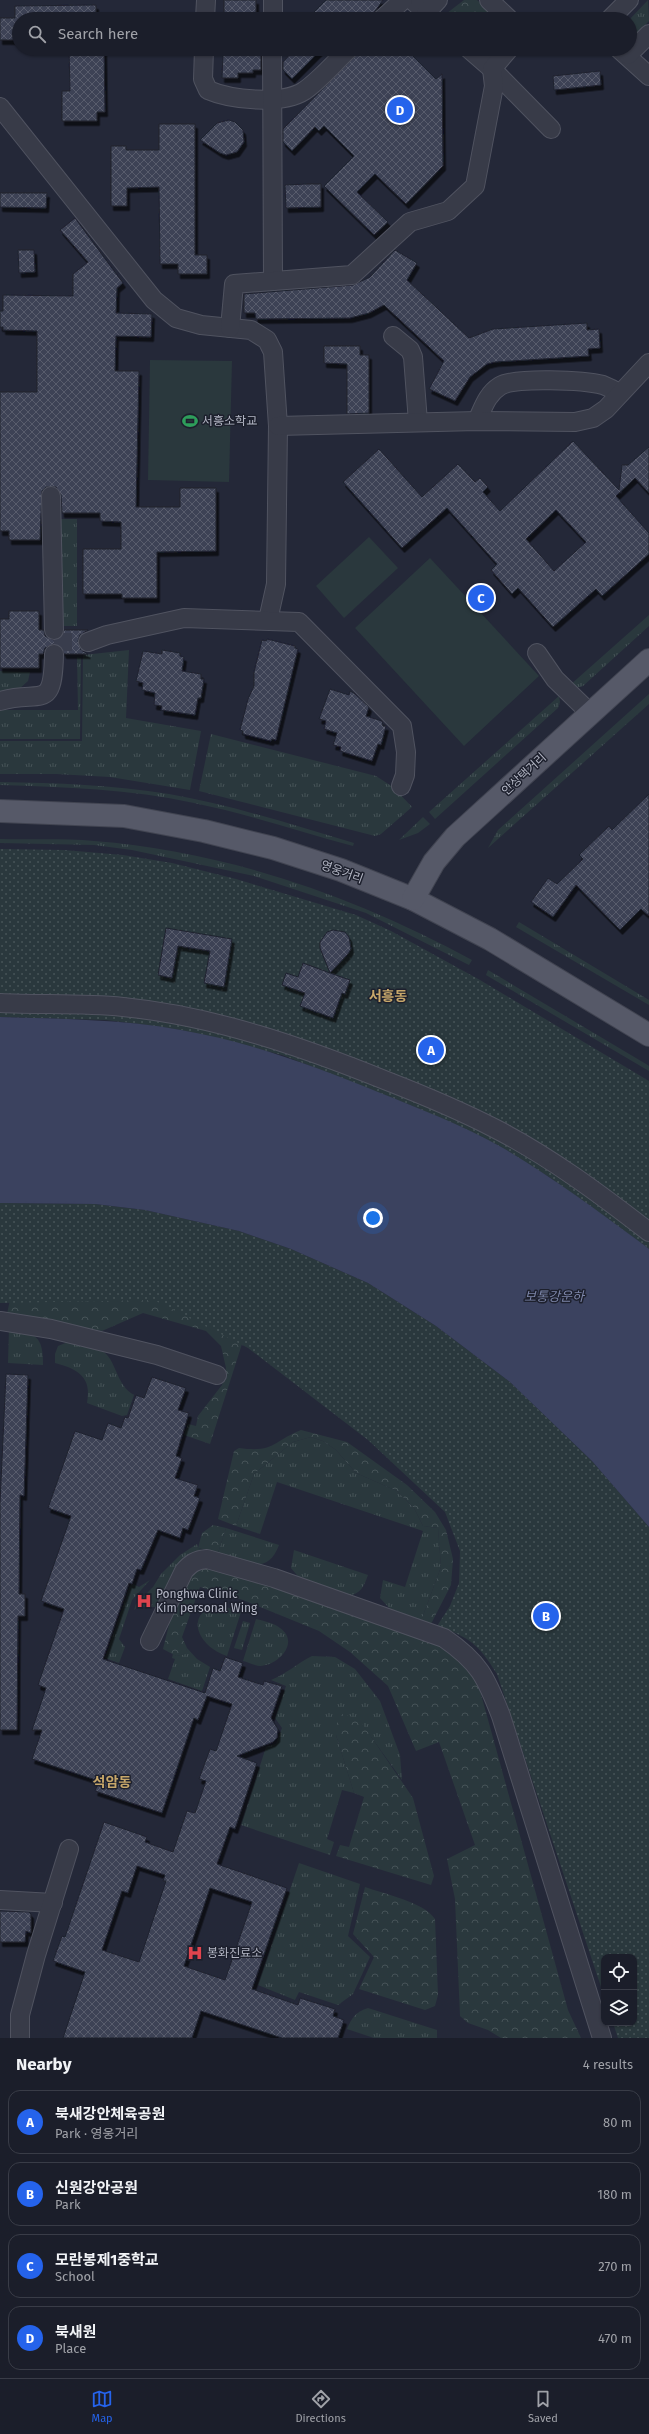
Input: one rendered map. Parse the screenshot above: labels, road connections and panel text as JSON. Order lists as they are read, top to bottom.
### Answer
{
  "streets": {
    "main road": ["안상택거리", "영웅거리"]
  },
  "crossings": [
    ["안상택거리", "영웅거리"]
  ],
  "districts": ["서흥동", "석암동"],
  "water": ["보통강운하"],
  "places": {
    "sports": ["서흥소학교"],
    "hospital": ["Ponghwa Clinic Kim personal Wing", "봉화진료소"]
  },
  "page": {
    "search": "Search here",
    "pins": [
      "D",
      "C",
      "A",
      "B"
    ],
    "heading": ["Nearby", "4 results"],
    "list": [
      {
        "mark": "A",
        "name": "북새강안체육공원",
        "note": "Park · 영웅거리",
        "value": "80 m"
      },
      {
        "mark": "B",
        "name": "신원강안공원",
        "note": "Park",
        "value": "180 m"
      },
      {
        "mark": "C",
        "name": "모란봉제1중학교",
        "note": "School",
        "value": "270 m"
      },
      {
        "mark": "D",
        "name": "북새원",
        "note": "Place",
        "value": "470 m"
      }
    ],
    "nav": ["Map", "Directions", "Saved"]
  }
}
